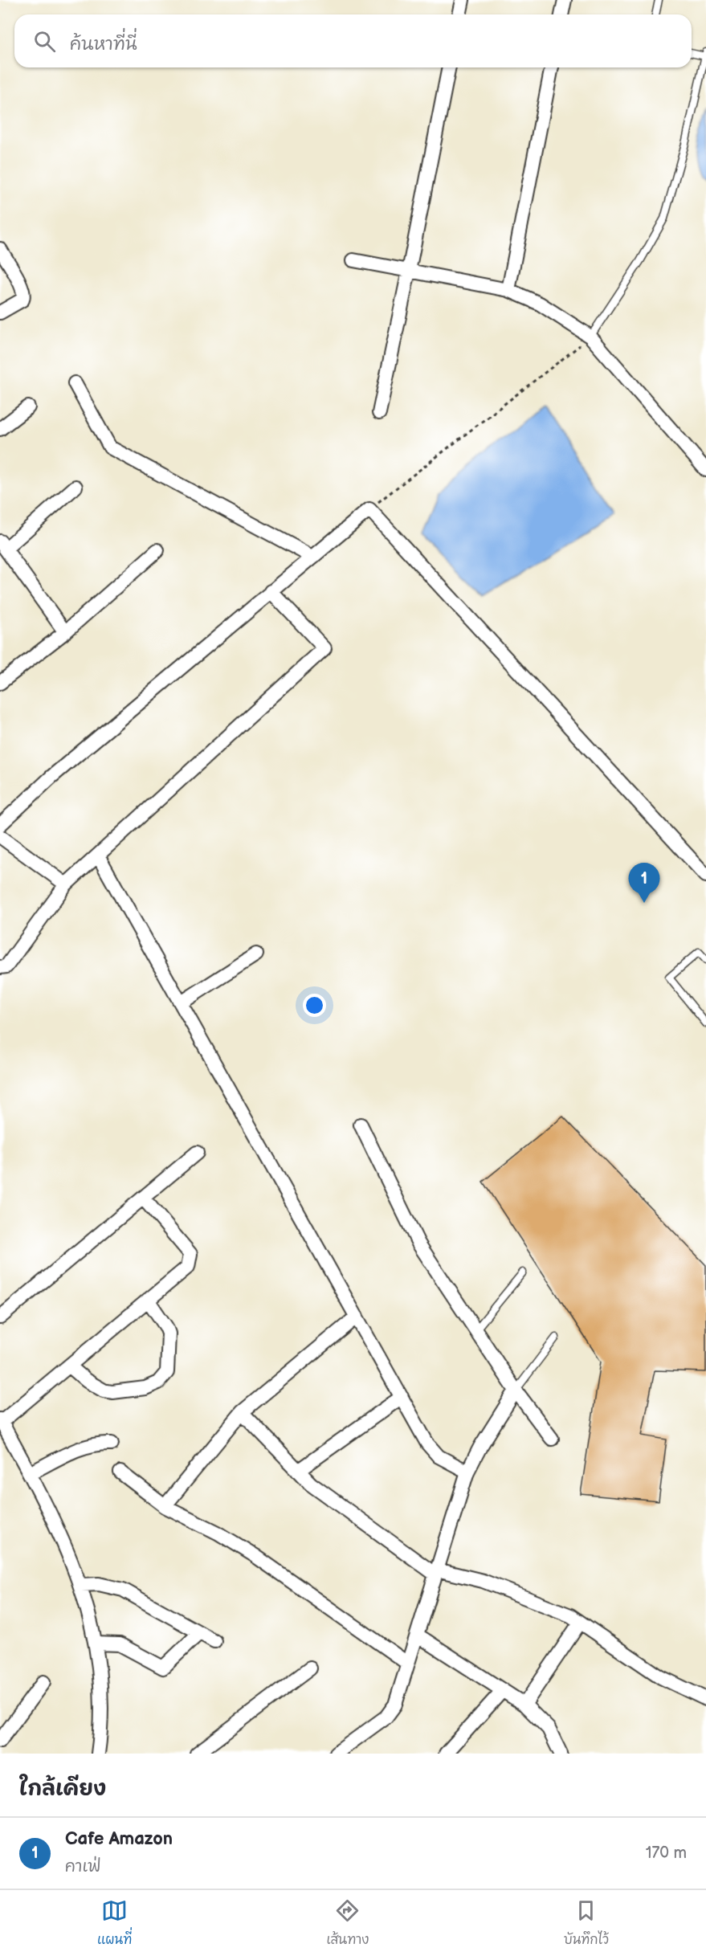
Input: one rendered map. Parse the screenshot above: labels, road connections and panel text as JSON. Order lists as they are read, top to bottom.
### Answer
{
  "page": {
    "search": "ค้นหาที่นี่",
    "pins": "1",
    "heading": "ใกล้เคียง",
    "list": [
      {
        "mark": "1",
        "name": "Cafe Amazon",
        "note": "คาเฟ่",
        "value": "170 m"
      }
    ],
    "nav": ["แผนที่", "เส้นทาง", "บันทึกไว้"]
  }
}
